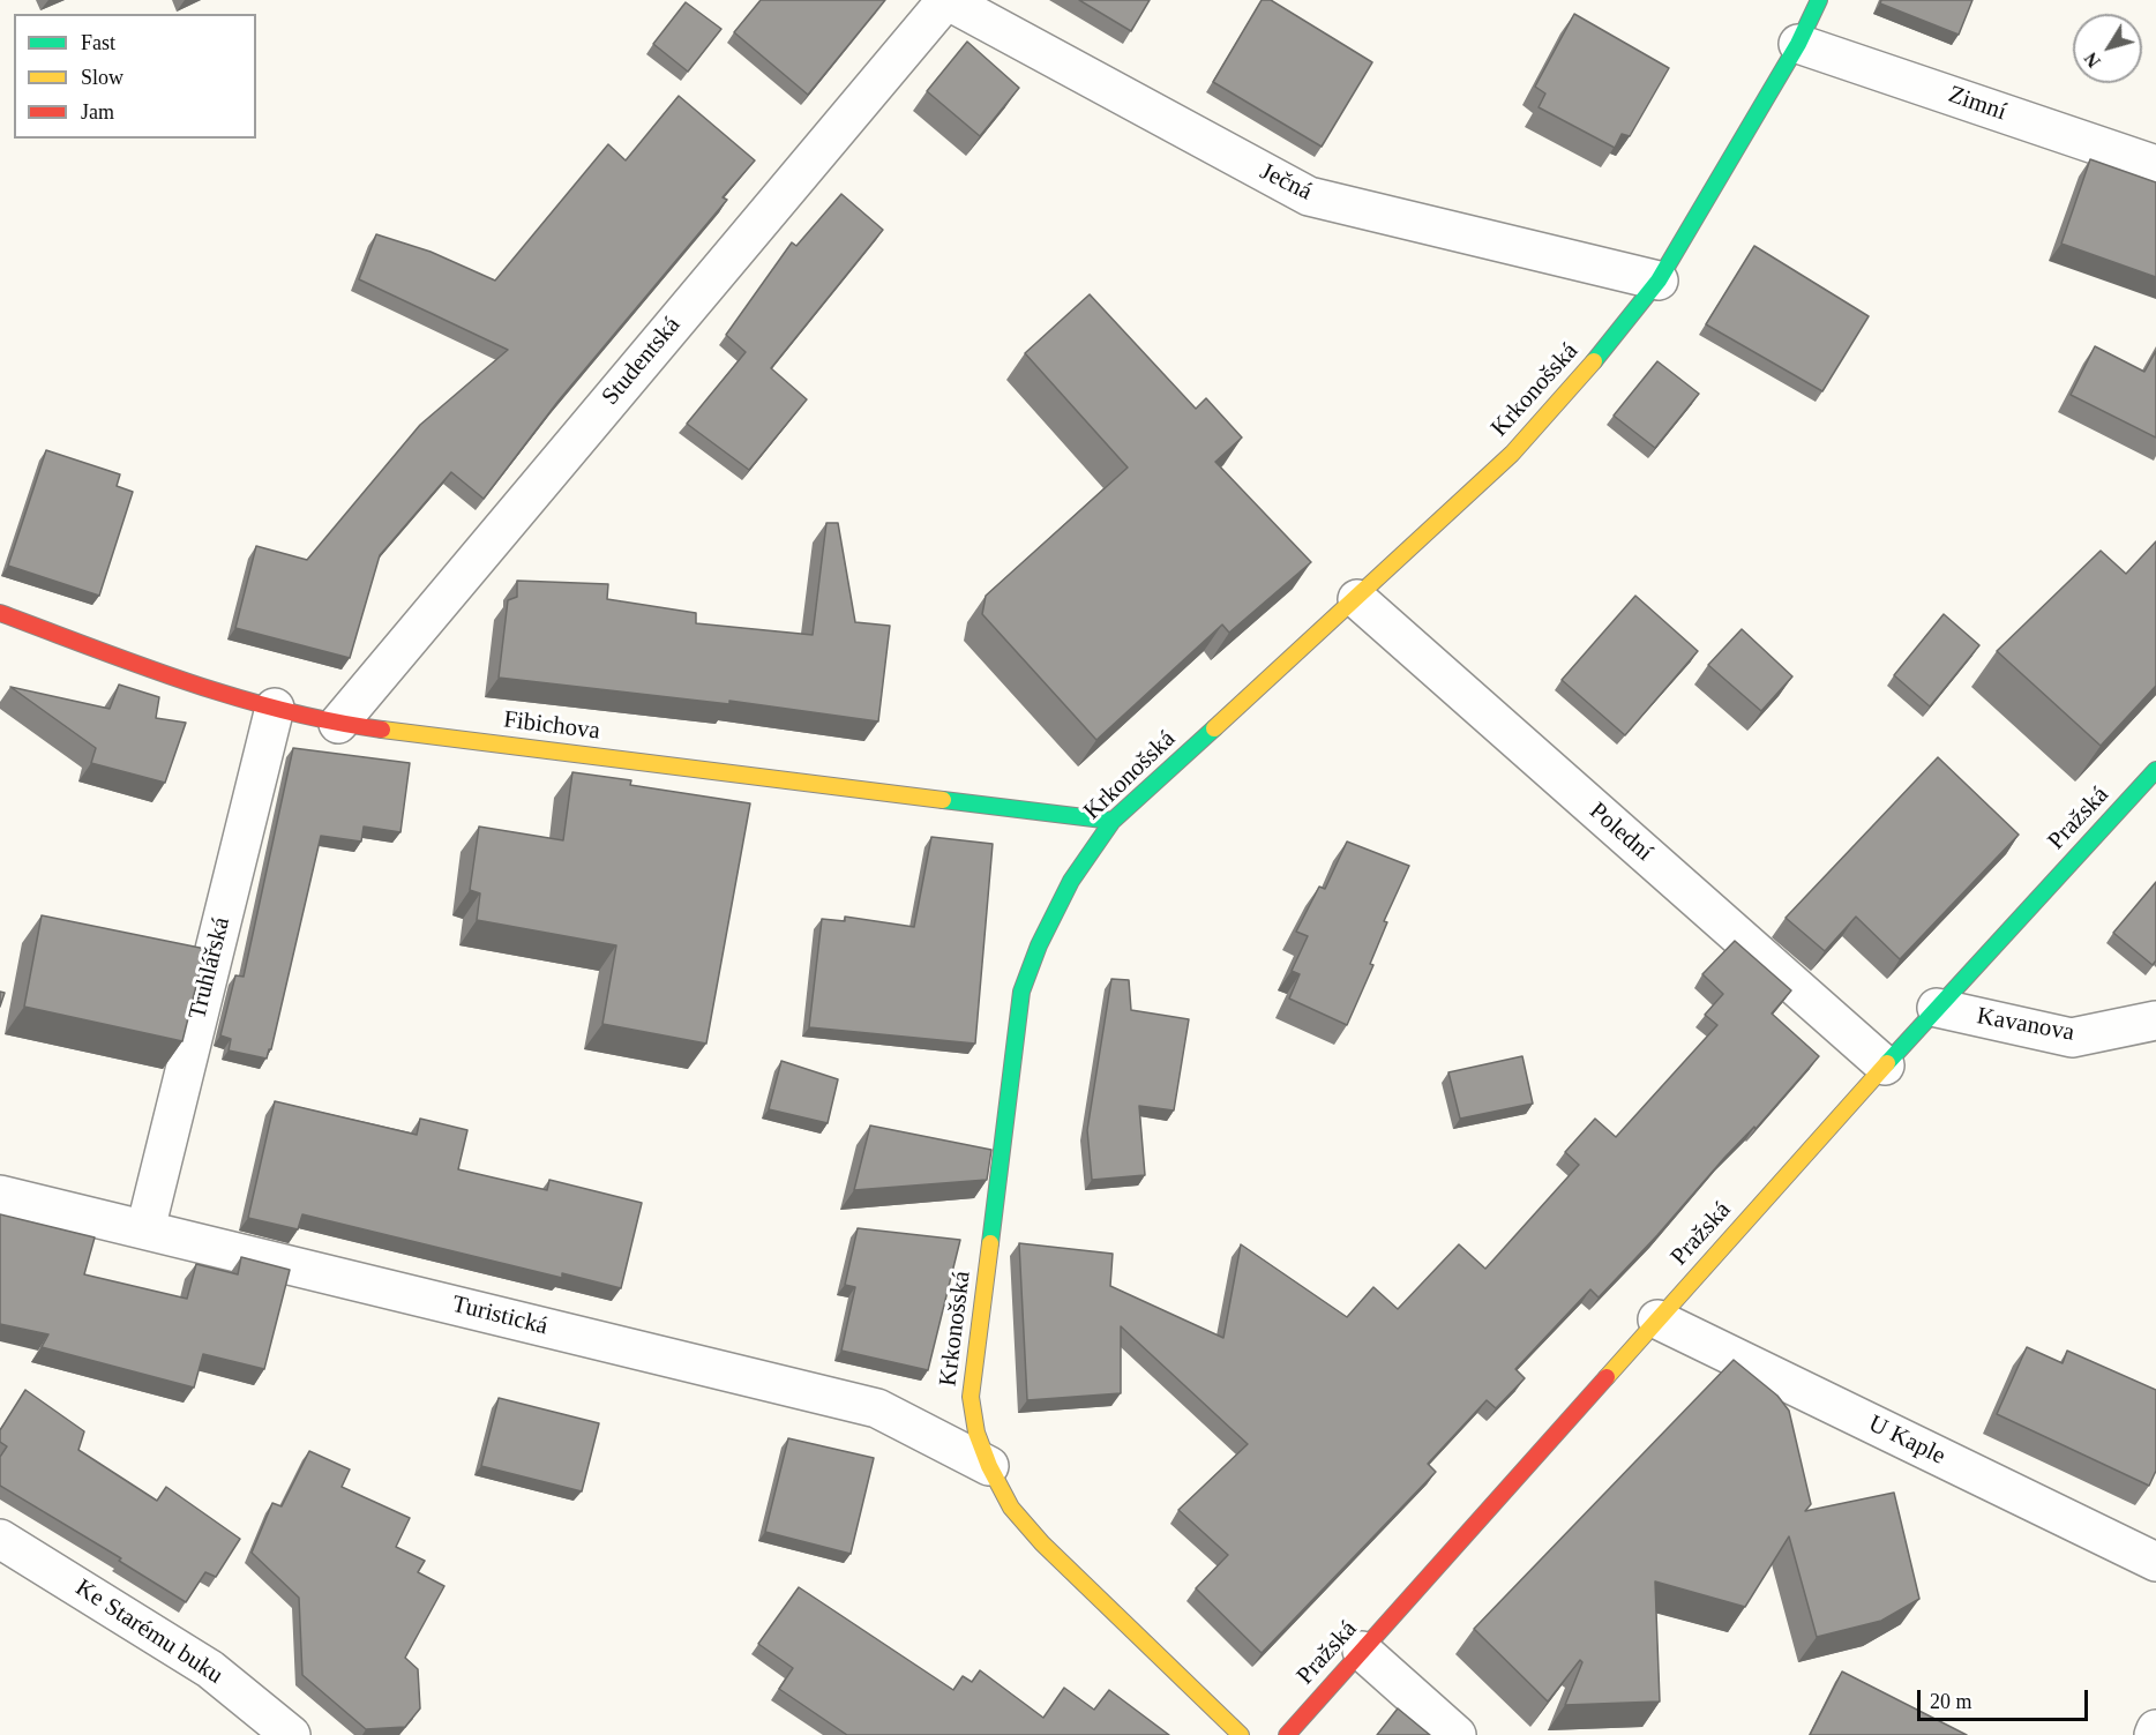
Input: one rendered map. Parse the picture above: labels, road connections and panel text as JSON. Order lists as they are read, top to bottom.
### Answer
{
  "streets": {
    "street": [
      "Zimní",
      "Ječná",
      "Studentská",
      "Krkonošská",
      "Fibichova",
      "Pražská",
      "Polední",
      "Truhlářská",
      "Kavanova",
      "Turistická",
      "U Kaple",
      "Ke Starému buku"
    ]
  },
  "crossings": [
    ["Zimní", "Krkonošská"],
    ["Ječná", "Studentská"],
    ["Ječná", "Krkonošská"],
    ["Studentská", "Fibichova"],
    ["Krkonošská", "Fibichova"],
    ["Krkonošská", "Polední"],
    ["Krkonošská", "Turistická"],
    ["Fibichova", "Truhlářská"],
    ["Pražská", "Polední"],
    ["Pražská", "Kavanova"],
    ["Pražská", "U Kaple"],
    ["Truhlářská", "Turistická"]
  ],
  "legend": ["Fast", "Slow", "Jam"],
  "scale_bar": "20 m",
  "north": "bottom left"
}
